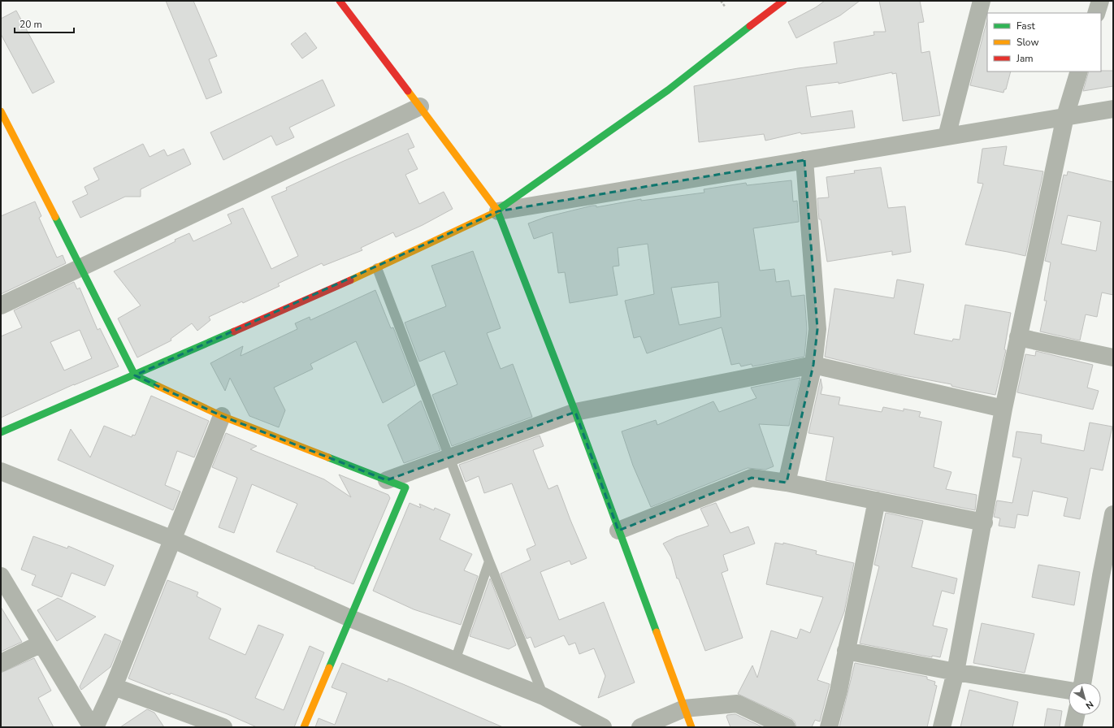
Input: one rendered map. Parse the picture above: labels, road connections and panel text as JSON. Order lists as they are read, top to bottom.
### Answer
{
  "legend": ["Fast", "Slow", "Jam"],
  "scale_bar": "20 m",
  "north": "bottom right"
}
